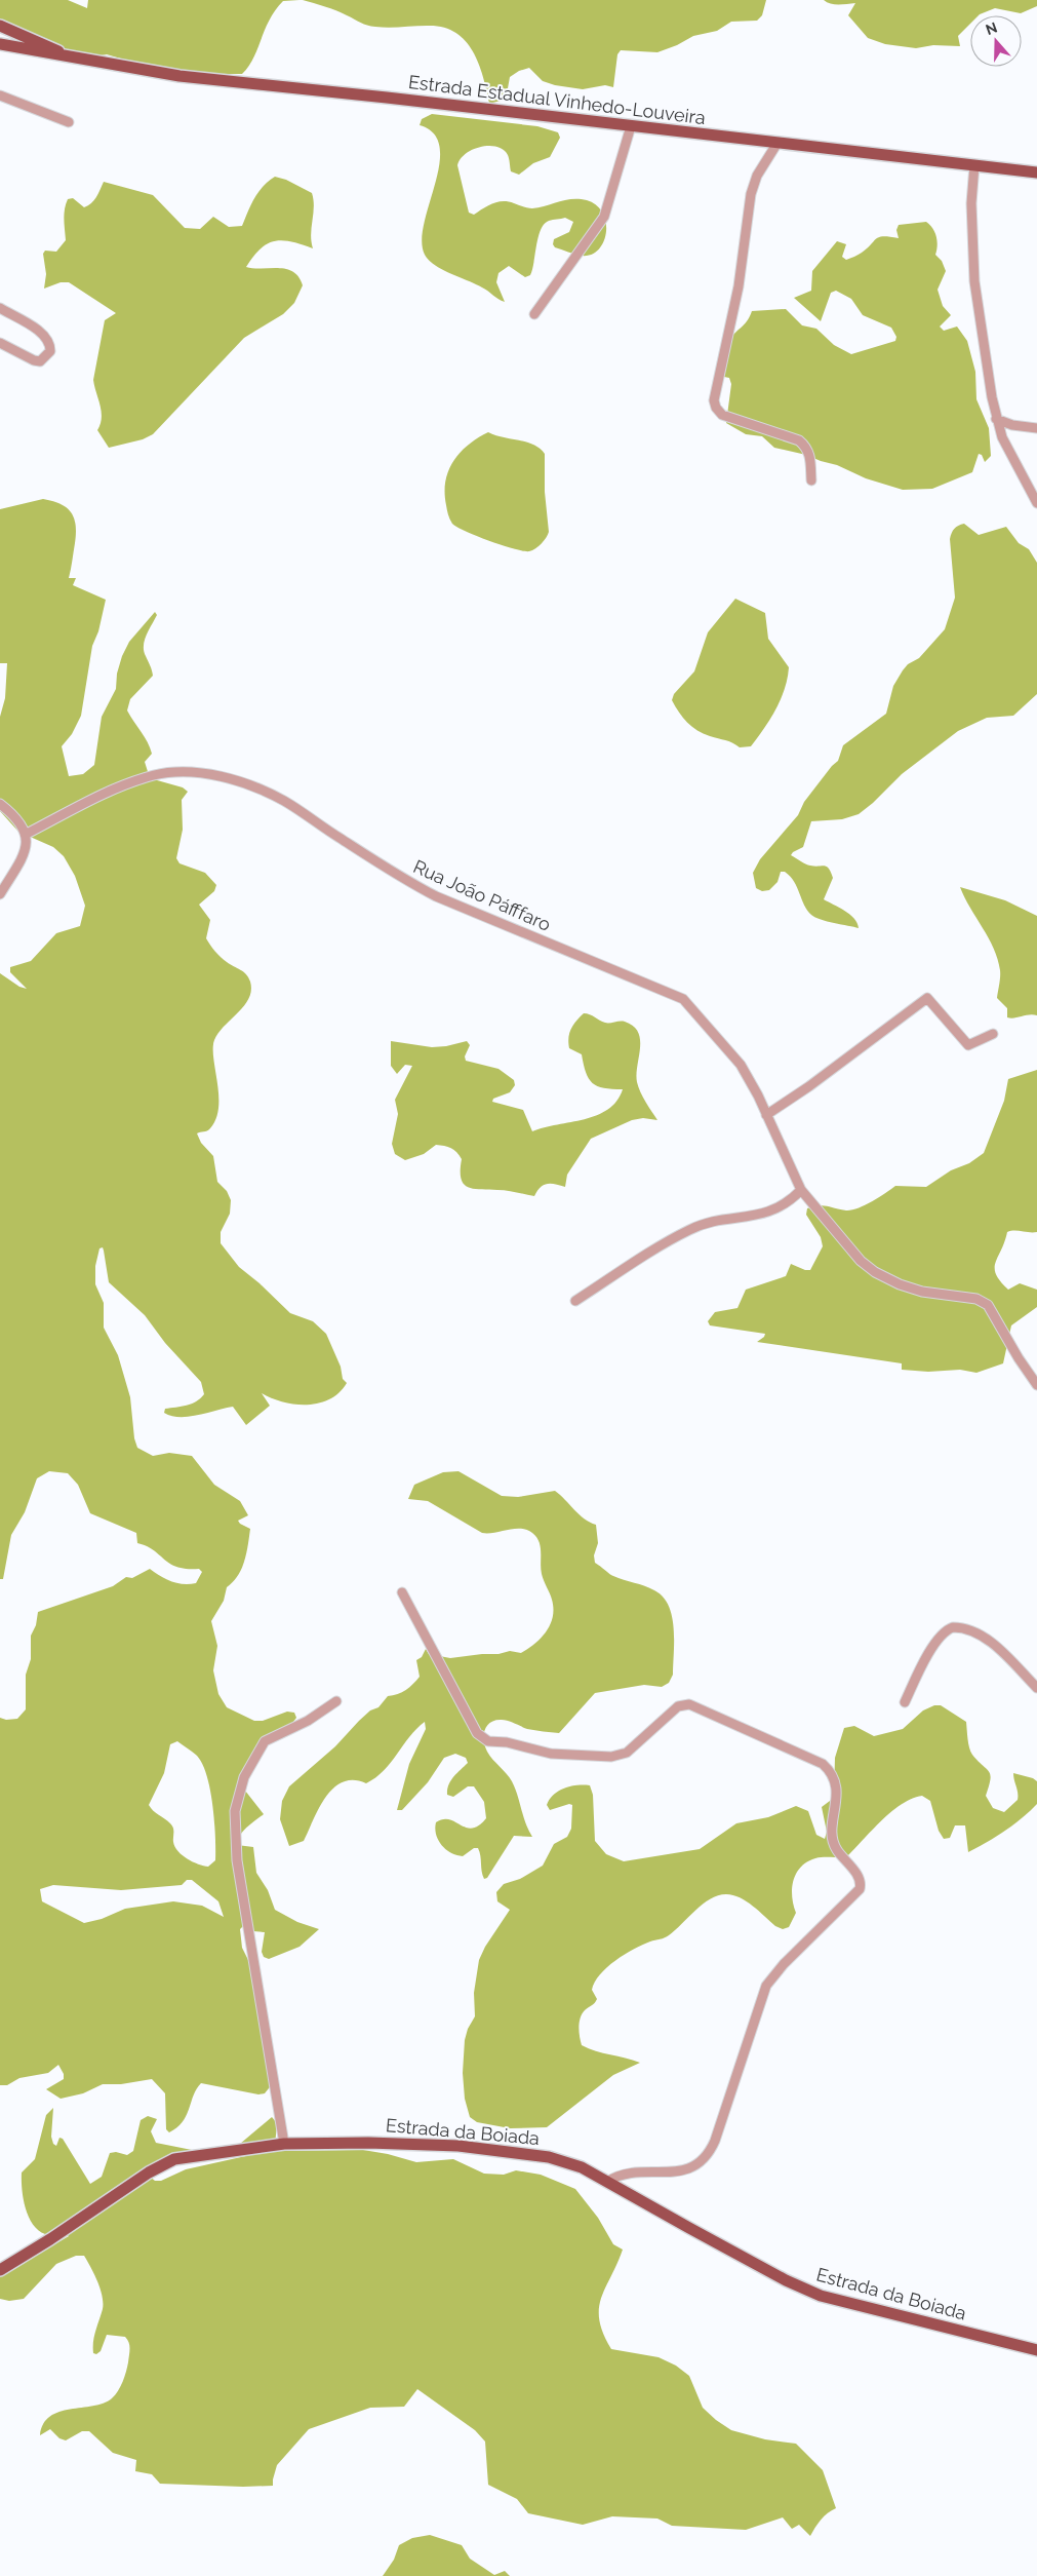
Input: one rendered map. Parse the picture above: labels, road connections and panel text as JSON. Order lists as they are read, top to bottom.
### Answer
{
  "streets": {
    "main road": ["Estrada Estadual Vinhedo-Louveira", "Estrada da Boiada"],
    "street": ["Rua João Páfffaro"]
  },
  "north": "top"
}
